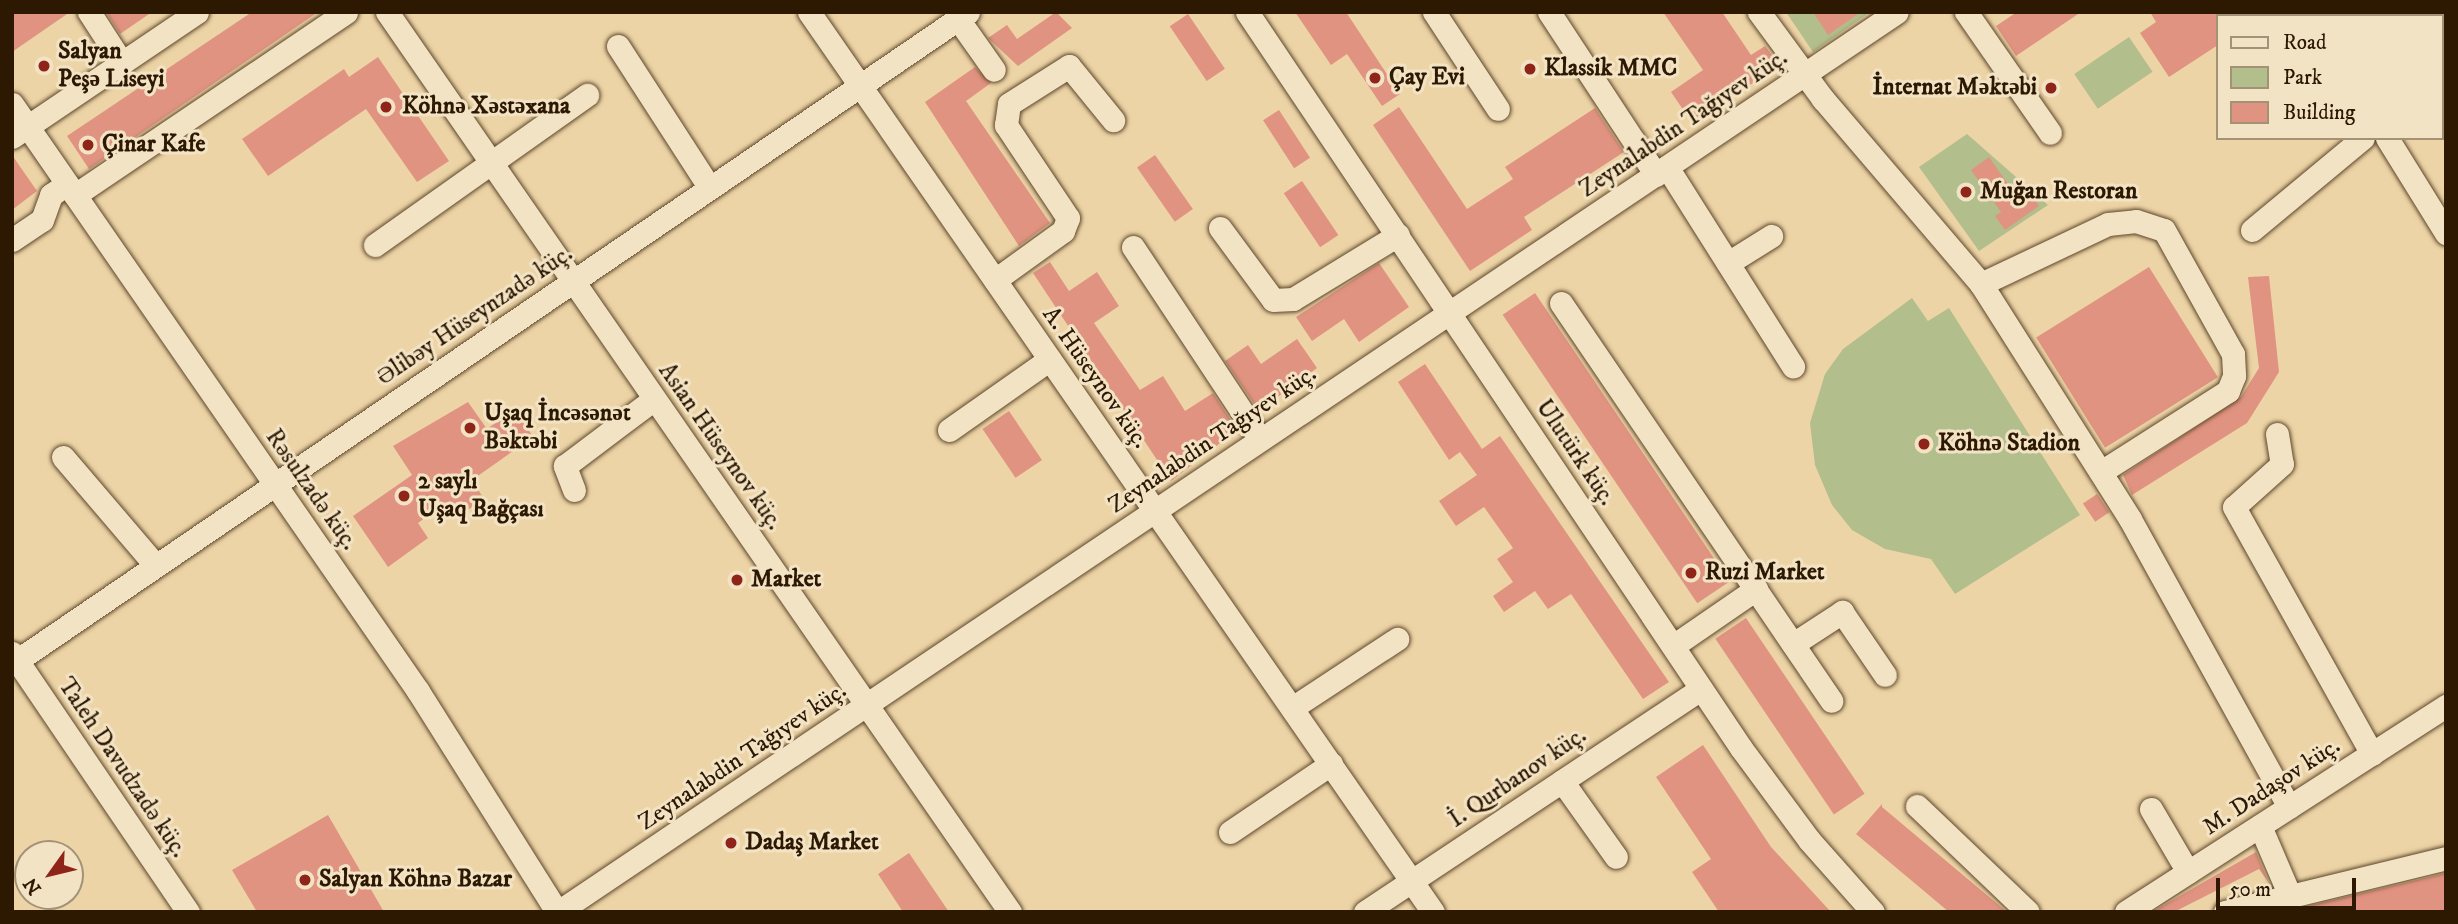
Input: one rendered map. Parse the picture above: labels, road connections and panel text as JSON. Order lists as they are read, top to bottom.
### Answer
{
  "streets": {
    "street": [
      "Zeynalabdin Tağıyev küç.",
      "Əlibəy Hüseynzadə küç.",
      "A. Hüseynov küç.",
      "Asian Hüseynov küç.",
      "Ulutürk küç.",
      "Rəsulzadə küç.",
      "Taleh Davudzadə küç.",
      "İ. Qurbanov küç.",
      "M. Dadaşov küç."
    ]
  },
  "crossings": [
    ["Zeynalabdin Tağıyev küç.", "A. Hüseynov küç."],
    ["Zeynalabdin Tağıyev küç.", "Asian Hüseynov küç."],
    ["Zeynalabdin Tağıyev küç.", "Ulutürk küç."],
    ["Zeynalabdin Tağıyev küç.", "Rəsulzadə küç."],
    ["Əlibəy Hüseynzadə küç.", "A. Hüseynov küç."],
    ["Əlibəy Hüseynzadə küç.", "Asian Hüseynov küç."],
    ["Əlibəy Hüseynzadə küç.", "Rəsulzadə küç."],
    ["Əlibəy Hüseynzadə küç.", "Taleh Davudzadə küç."],
    ["A. Hüseynov küç.", "İ. Qurbanov küç."],
    ["Ulutürk küç.", "İ. Qurbanov küç."]
  ],
  "places": [
    "Salyan Peşə Liseyi",
    "Klassik MMC",
    "Çay Evi",
    "İnternat Məktəbi",
    "Köhnə Xəstəxana",
    "Çinar Kafe",
    "Muğan Restoran",
    "Uşaq İncəsənət Bəktəbi",
    "Köhnə Stadion",
    "2 saylı Uşaq Bağçası",
    "Ruzi Market",
    "Market",
    "Dadaş Market",
    "Salyan Köhnə Bazar"
  ],
  "legend": ["Road", "Park", "Building"],
  "scale_bar": "50 m",
  "north": "bottom left"
}
